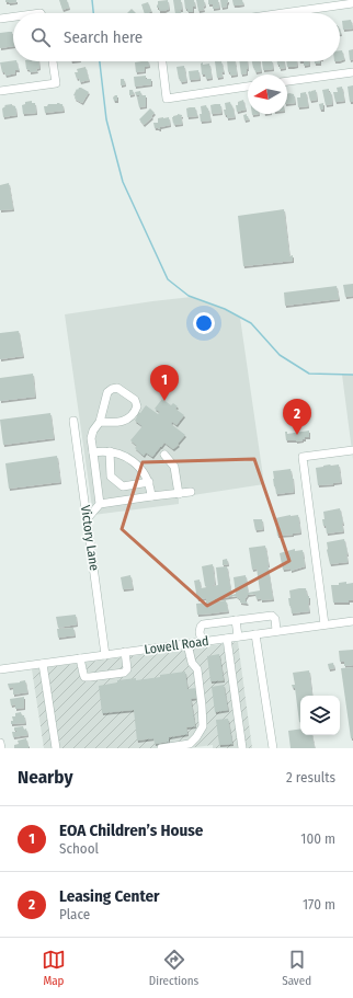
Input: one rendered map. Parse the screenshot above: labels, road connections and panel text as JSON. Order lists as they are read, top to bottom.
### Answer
{
  "streets": {
    "street": ["Victory Lane", "Lowell Road"]
  },
  "crossings": [
    ["Victory Lane", "Lowell Road"]
  ],
  "north": "left",
  "page": {
    "search": "Search here",
    "pins": ["1", "2"],
    "heading": ["Nearby", "2 results"],
    "list": [
      {
        "mark": "1",
        "name": "EOA Children’s House",
        "note": "School",
        "value": "100 m"
      },
      {
        "mark": "2",
        "name": "Leasing Center",
        "note": "Place",
        "value": "170 m"
      }
    ],
    "nav": ["Map", "Directions", "Saved"]
  }
}
